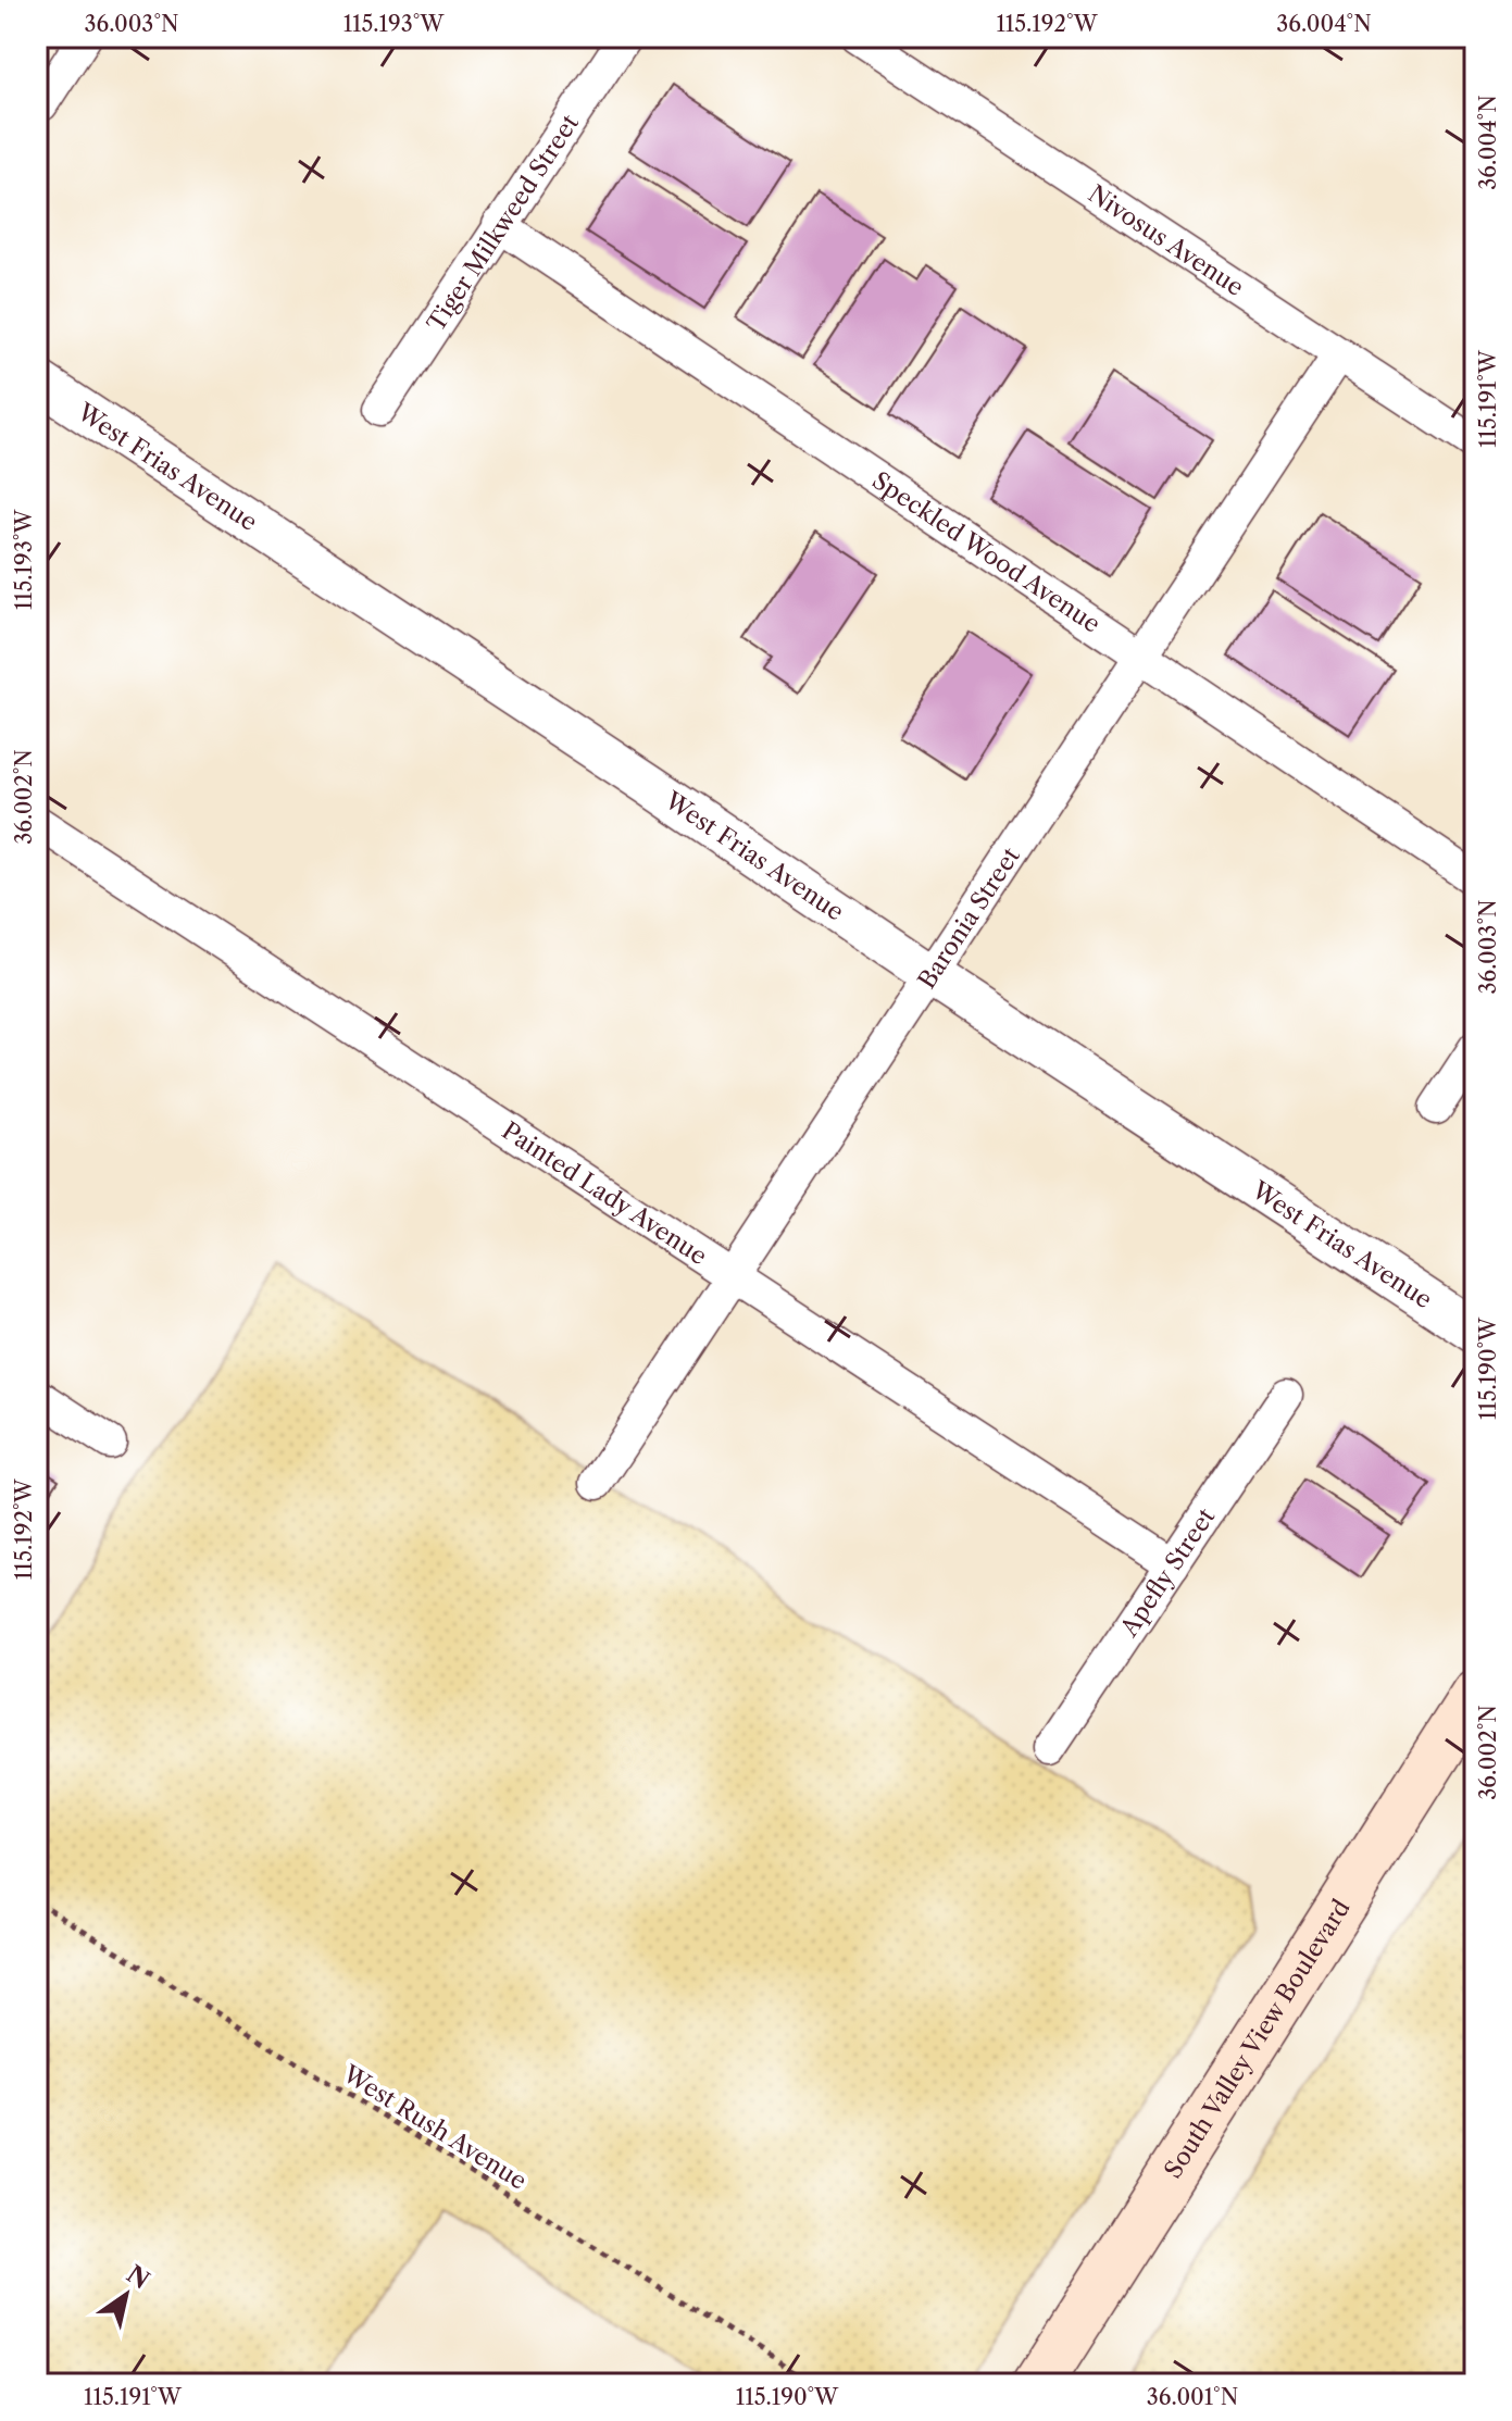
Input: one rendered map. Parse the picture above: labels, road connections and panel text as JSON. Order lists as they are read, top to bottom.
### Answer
{
  "streets": {
    "main road": ["South Valley View Boulevard"],
    "street": [
      "Tiger Milkweed Street",
      "Nivosus Avenue",
      "West Frias Avenue",
      "Speckled Wood Avenue",
      "Baronia Street",
      "Painted Lady Avenue",
      "Apefly Street"
    ],
    "path": ["West Rush Avenue"]
  },
  "crossings": [
    ["Tiger Milkweed Street", "Speckled Wood Avenue"],
    ["Nivosus Avenue", "Baronia Street"],
    ["West Frias Avenue", "Baronia Street"],
    ["Speckled Wood Avenue", "Baronia Street"],
    ["Baronia Street", "Painted Lady Avenue"],
    ["Painted Lady Avenue", "Apefly Street"]
  ],
  "north": "top right",
  "coordinates": [
    "36.003°N",
    "115.193°W",
    "115.192°W",
    "36.004°N",
    "115.191°W",
    "36.002°N",
    "115.190°W",
    "36.001°N"
  ]
}
